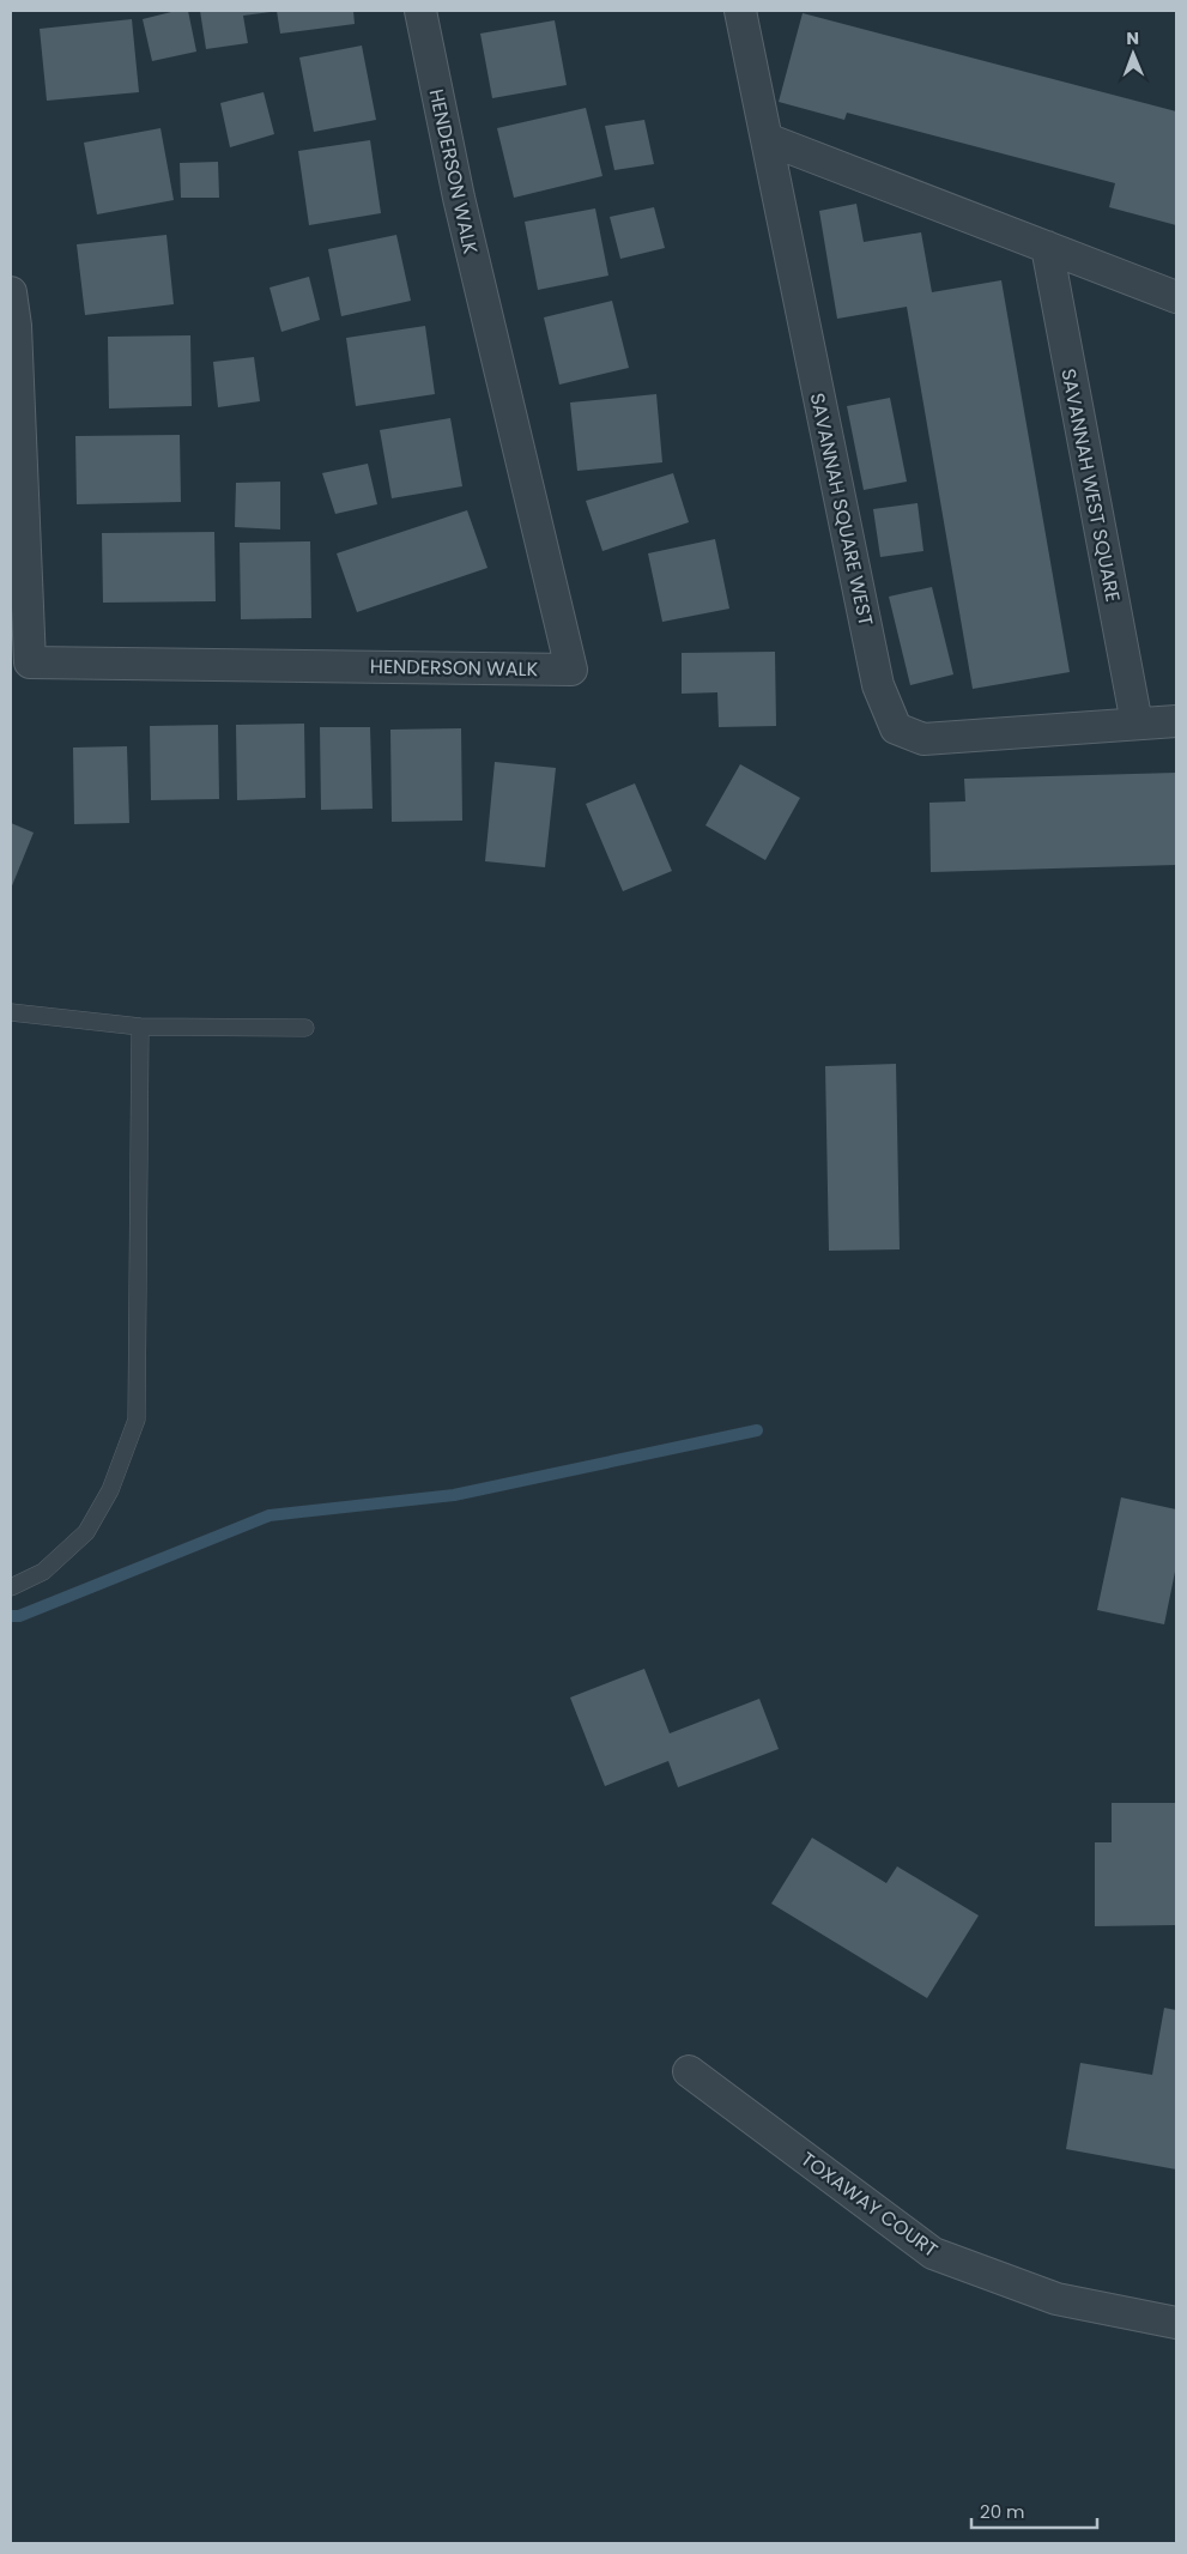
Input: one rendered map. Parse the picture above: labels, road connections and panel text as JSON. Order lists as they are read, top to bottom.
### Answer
{
  "streets": {
    "street": [
      "HENDERSON WALK",
      "SAVANNAH WEST SQUARE",
      "SAVANNAH SQUARE WEST",
      "TOXAWAY COURT"
    ]
  },
  "crossings": [
    ["SAVANNAH WEST SQUARE", "SAVANNAH SQUARE WEST"]
  ],
  "scale_bar": "20 m",
  "north": "top"
}
